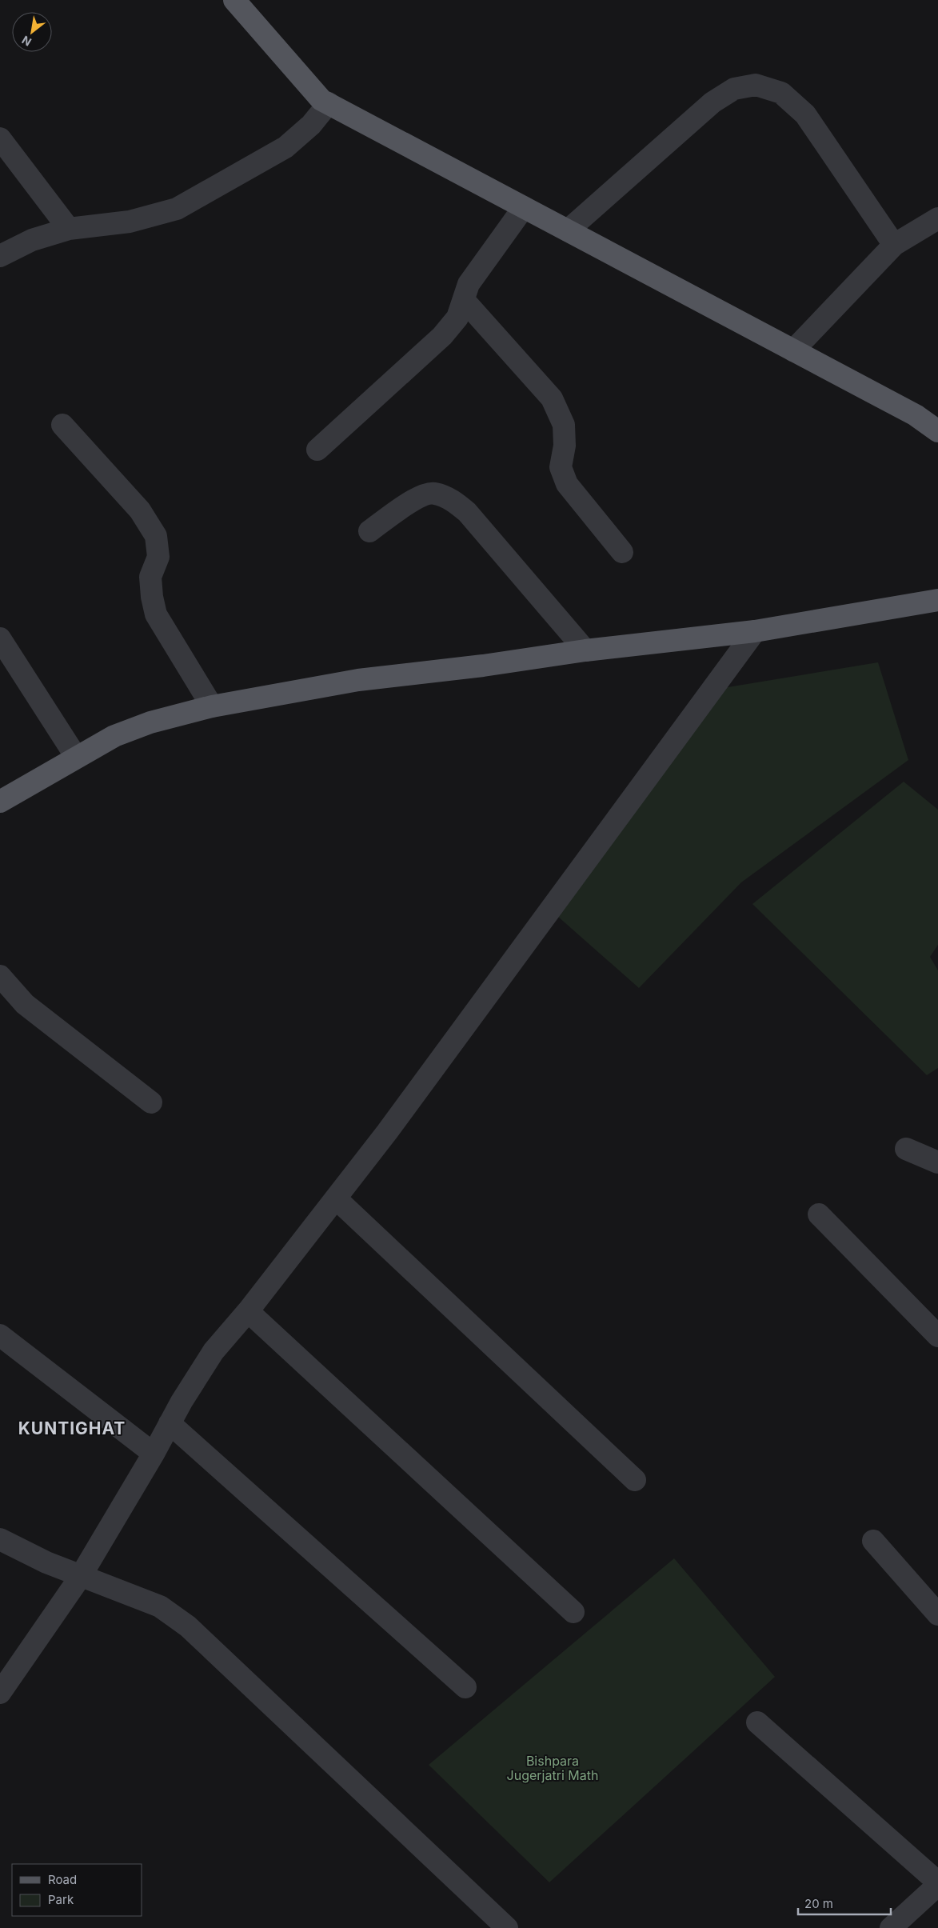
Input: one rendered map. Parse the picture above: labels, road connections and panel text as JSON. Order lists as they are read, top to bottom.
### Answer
{
  "districts": ["KUNTIGHAT"],
  "parks": ["Bishpara Jugerjatri Math"],
  "legend": ["Road", "Park"],
  "scale_bar": "20 m",
  "north": "bottom left"
}
